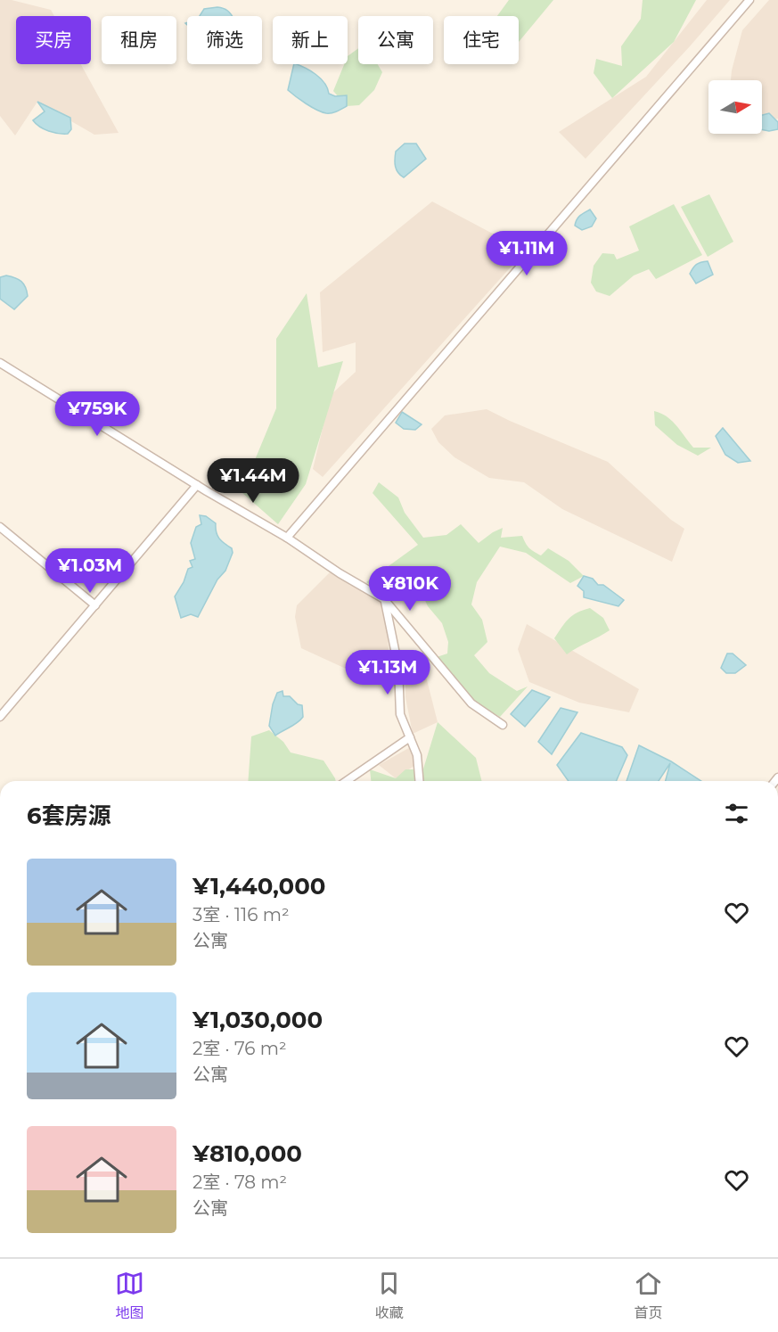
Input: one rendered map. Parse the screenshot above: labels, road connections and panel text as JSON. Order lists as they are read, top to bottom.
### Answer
{
  "north": "right",
  "page": {
    "chip": [
      "买房",
      "租房",
      "筛选",
      "新上",
      "公寓",
      "住宅"
    ],
    "price": [
      "¥1.11M",
      "¥759K",
      "¥1.44M",
      "¥1.03M",
      "¥810K",
      "¥1.13M"
    ],
    "heading": "6套房源",
    "list": [
      {
        "name": "¥1,440,000",
        "note": "3室 · 116 m² · 公寓"
      },
      {
        "name": "¥1,030,000",
        "note": "2室 · 76 m² · 公寓"
      },
      {
        "name": "¥810,000",
        "note": "2室 · 78 m² · 公寓"
      }
    ],
    "tabs": ["地图", "收藏", "首页"]
  }
}
